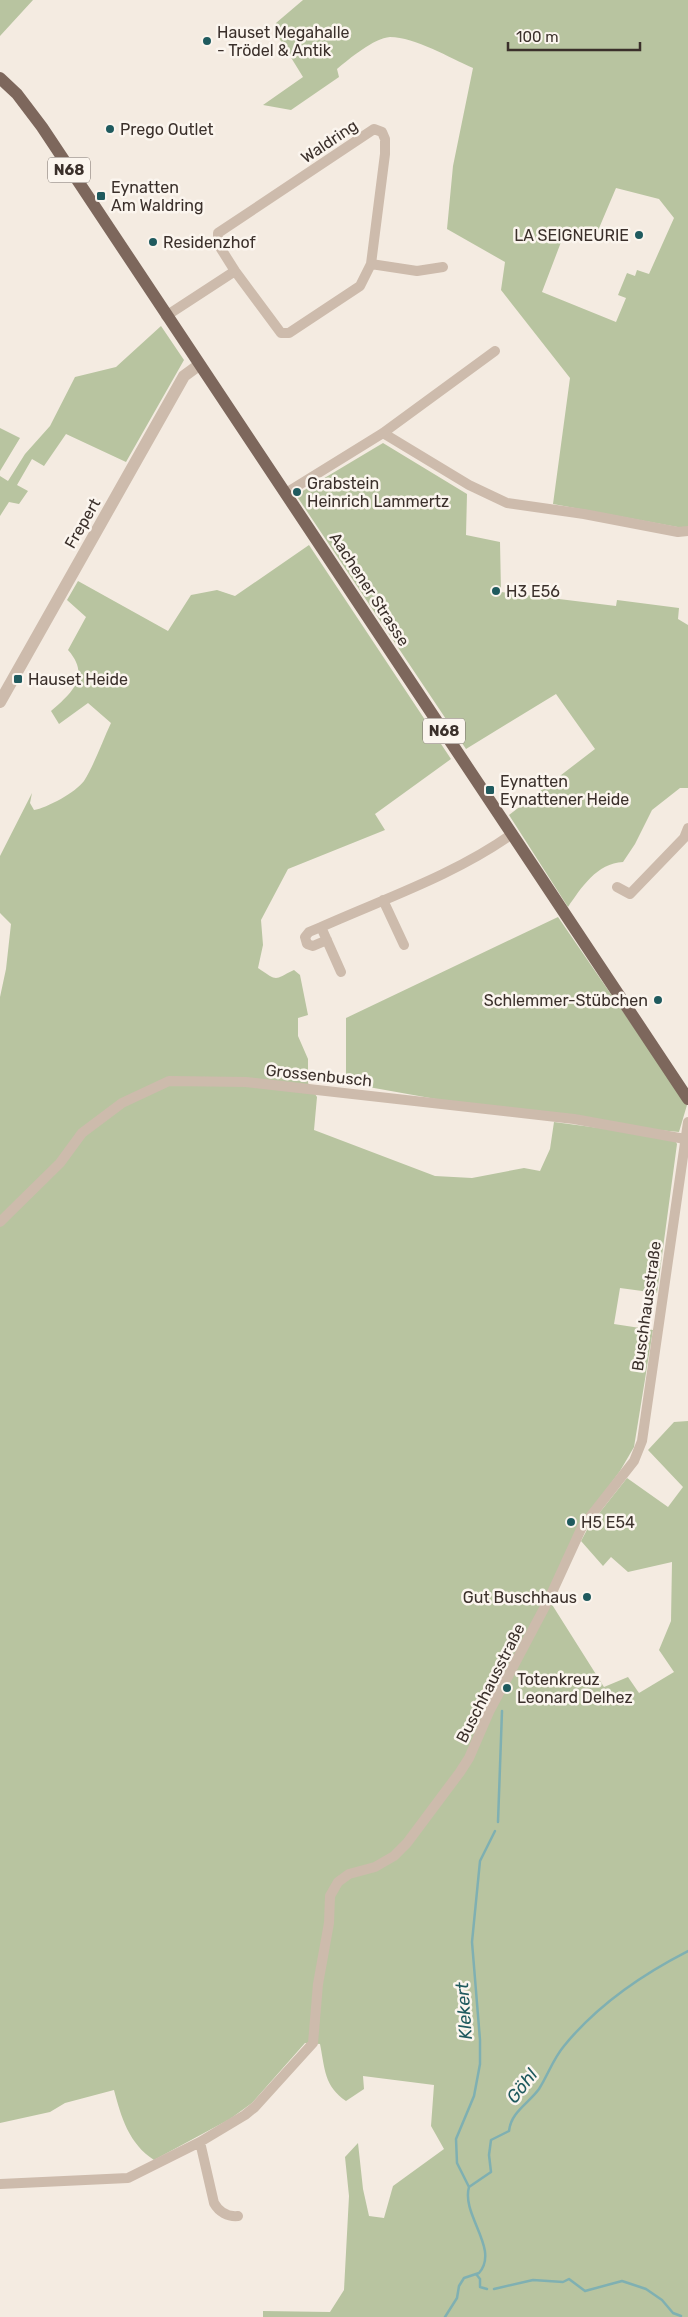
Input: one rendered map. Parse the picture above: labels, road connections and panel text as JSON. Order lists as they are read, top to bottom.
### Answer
{
  "streets": {
    "main road": ["N68", "Aachener Strasse"],
    "street": [
      "Waldring",
      "Frepert",
      "Grossenbusch",
      "Buschhausstraße"
    ]
  },
  "crossings": [
    ["Frepert", "Aachener Strasse"],
    ["Grossenbusch", "Buschhausstraße"]
  ],
  "water": ["Klekert", "Göhl"],
  "places": {
    "other": [
      "Hauset Megahalle - Trödel & Antik",
      "Prego Outlet",
      "LA SEIGNEURIE",
      "Residenzhof",
      "Grabstein Heinrich Lammertz",
      "H3 E56",
      "Schlemmer-Stübchen",
      "H5 E54",
      "Gut Buschhaus",
      "Totenkreuz Leonard Delhez"
    ],
    "transit": ["Eynatten Am Waldring", "Hauset Heide", "Eynatten Eynattener Heide"]
  },
  "scale_bar": "100 m"
}
